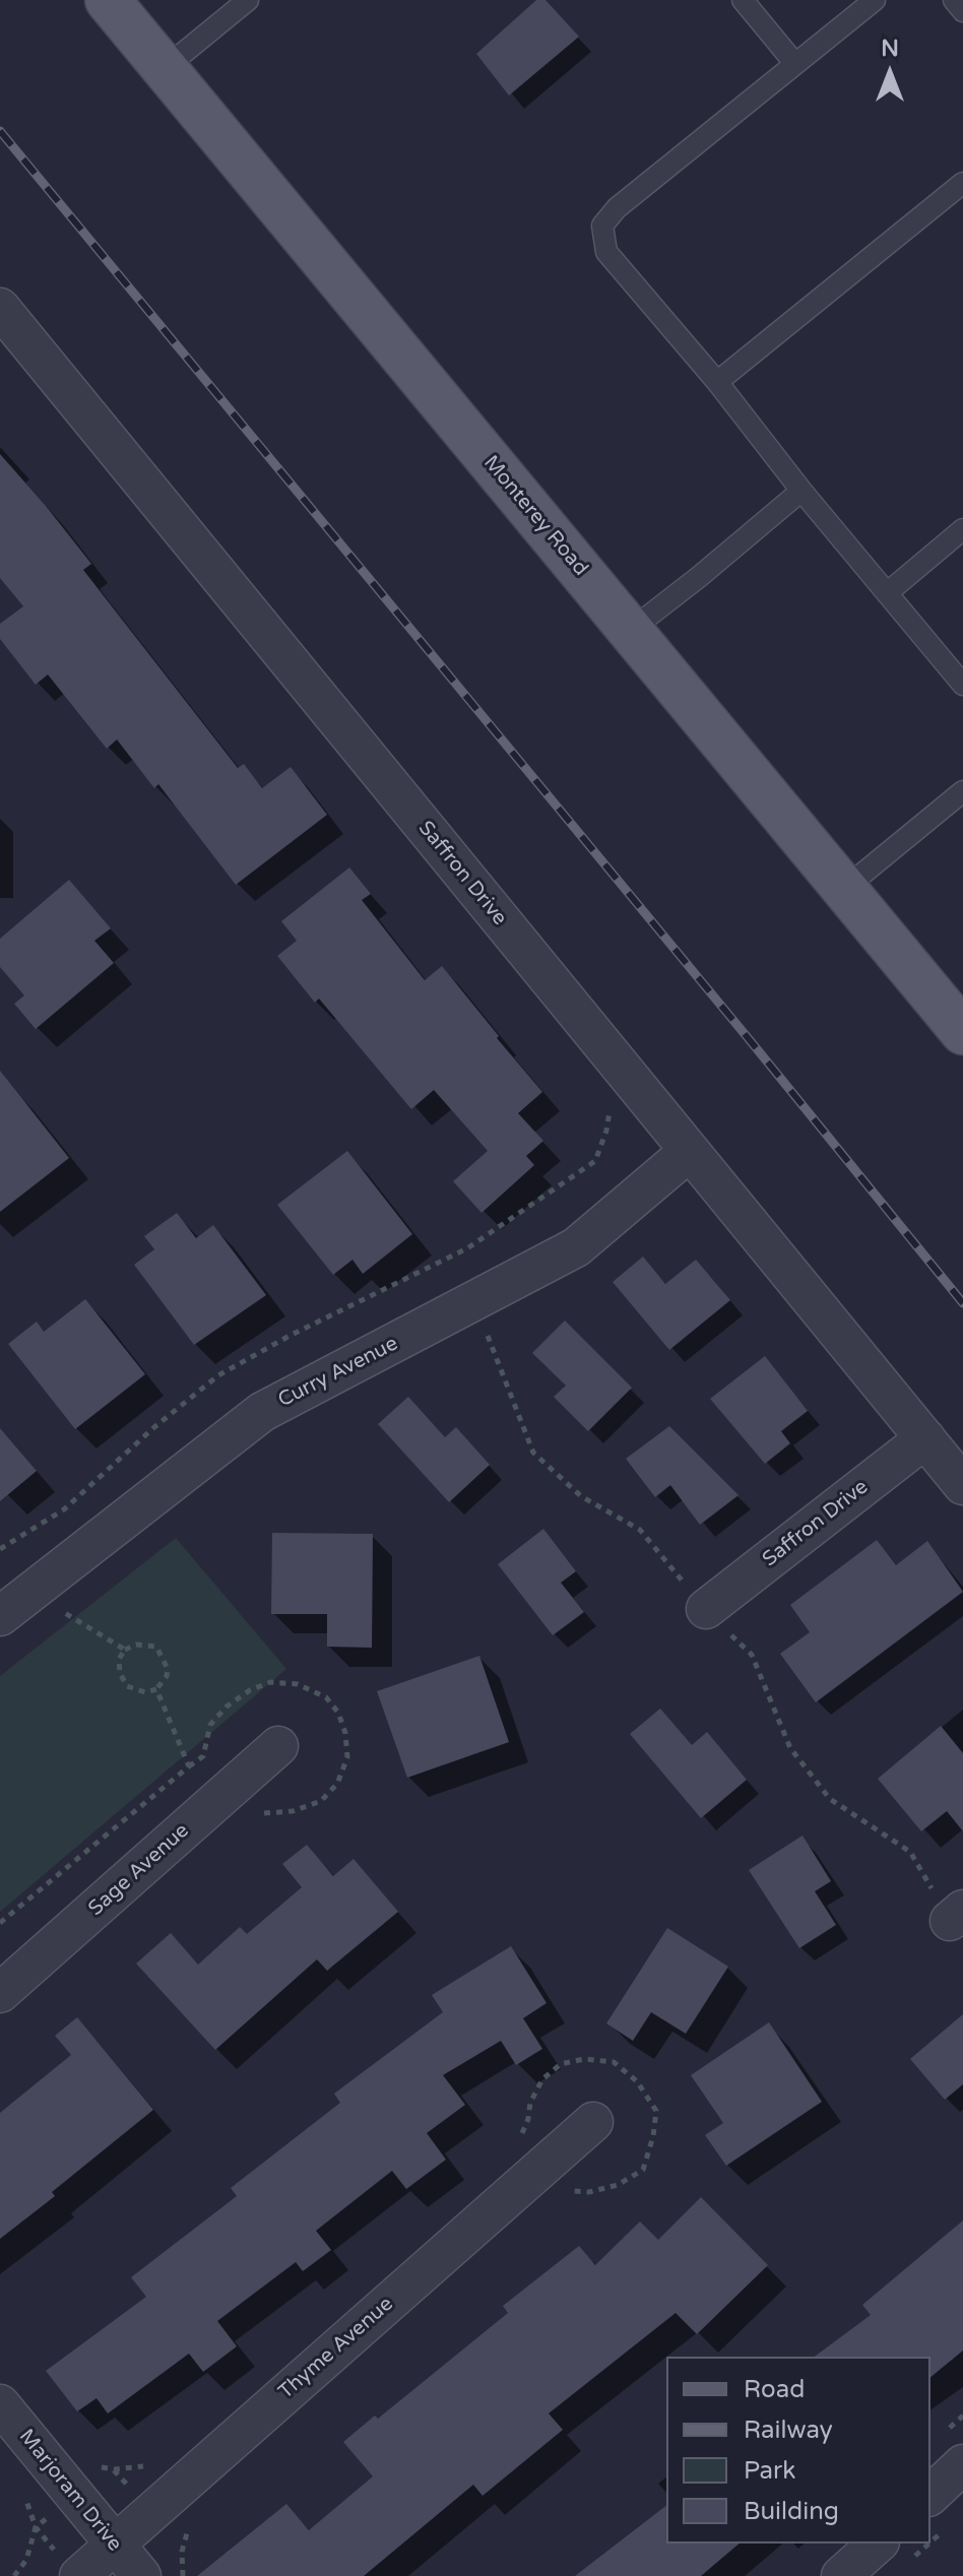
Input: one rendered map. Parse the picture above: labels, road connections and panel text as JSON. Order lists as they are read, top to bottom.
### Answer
{
  "streets": {
    "main road": ["Monterey Road"],
    "street": [
      "Saffron Drive",
      "Curry Avenue",
      "Sage Avenue",
      "Thyme Avenue",
      "Marjoram Drive"
    ]
  },
  "crossings": [
    ["Saffron Drive", "Curry Avenue"],
    ["Thyme Avenue", "Marjoram Drive"]
  ],
  "legend": [
    "Road",
    "Railway",
    "Park",
    "Building"
  ],
  "north": "top"
}
